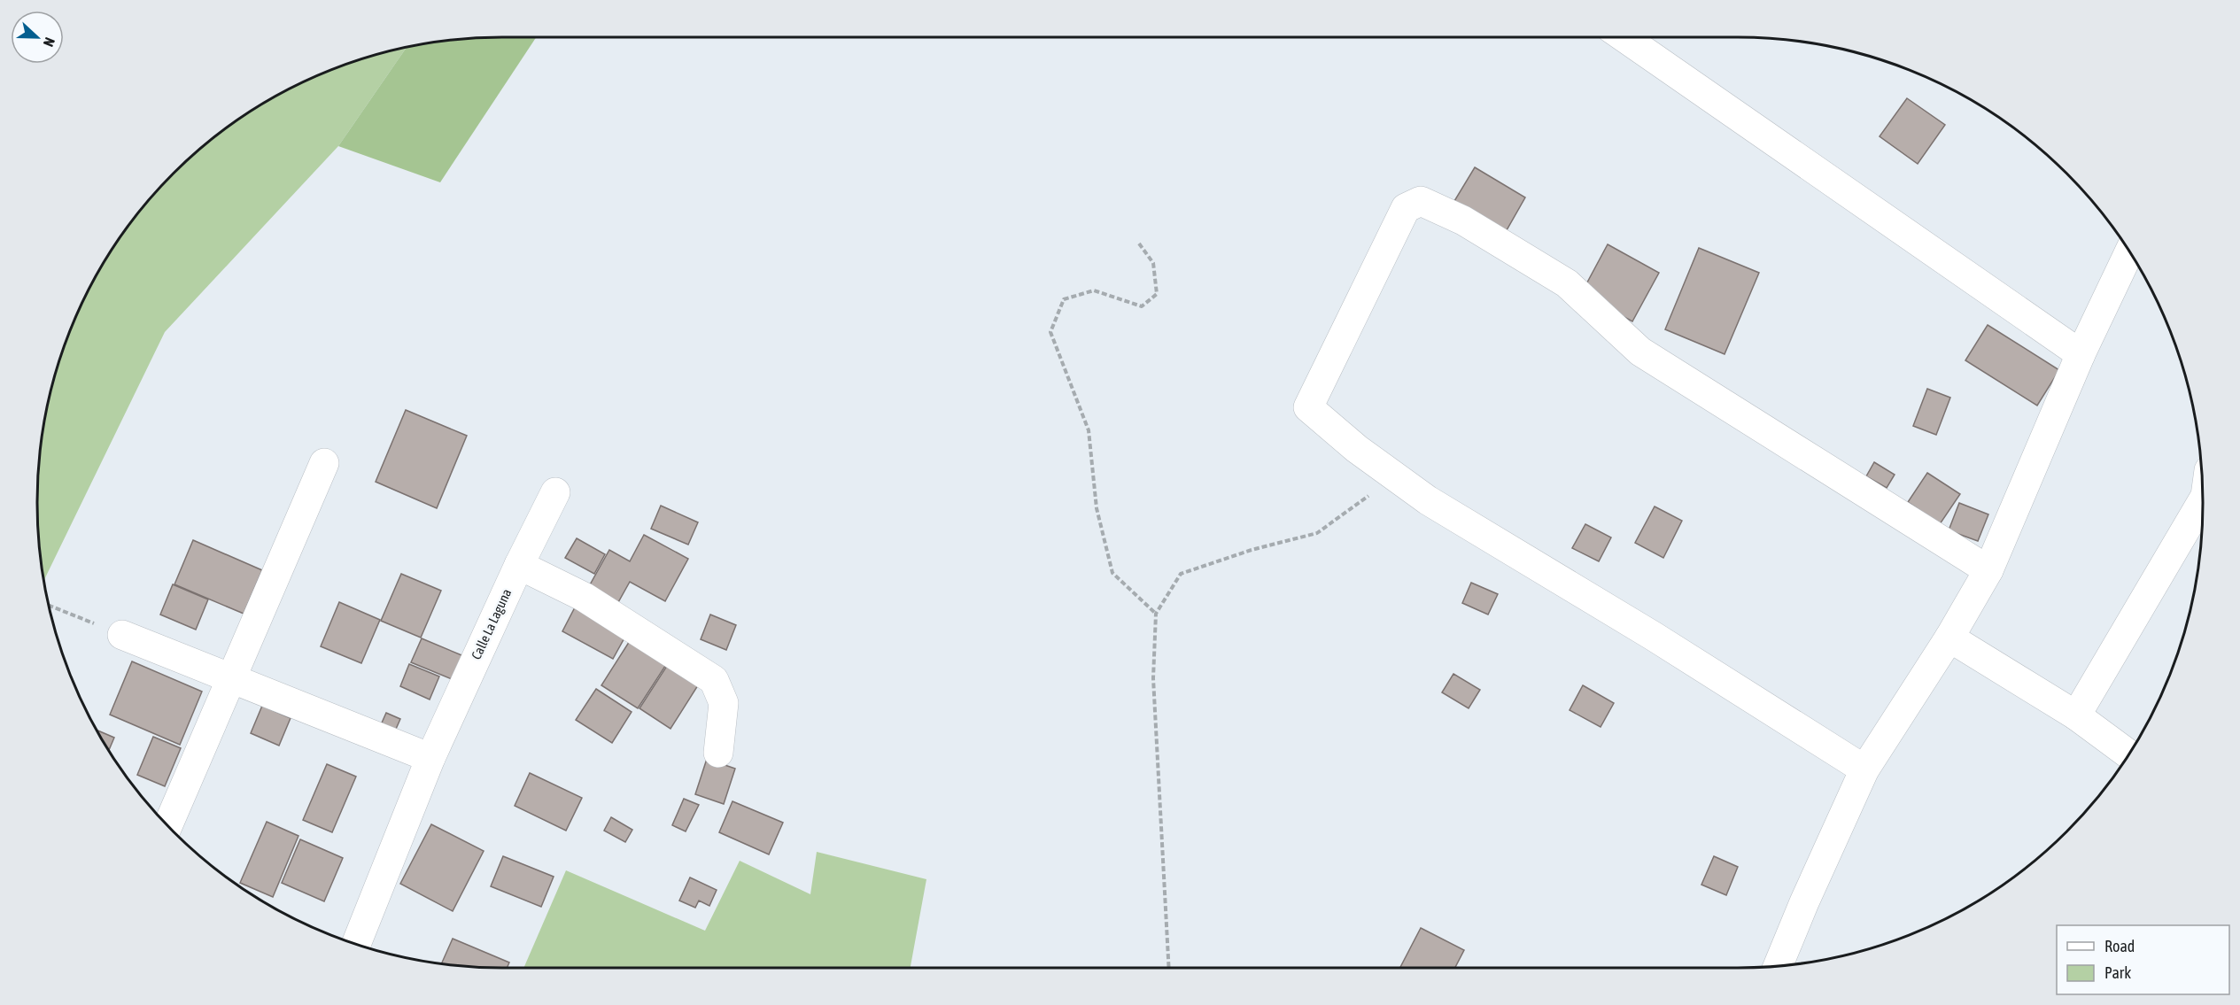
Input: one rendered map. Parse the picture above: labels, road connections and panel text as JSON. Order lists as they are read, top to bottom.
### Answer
{
  "streets": {
    "street": ["Calle La Laguna"]
  },
  "legend": ["Road", "Park"],
  "north": "right"
}
